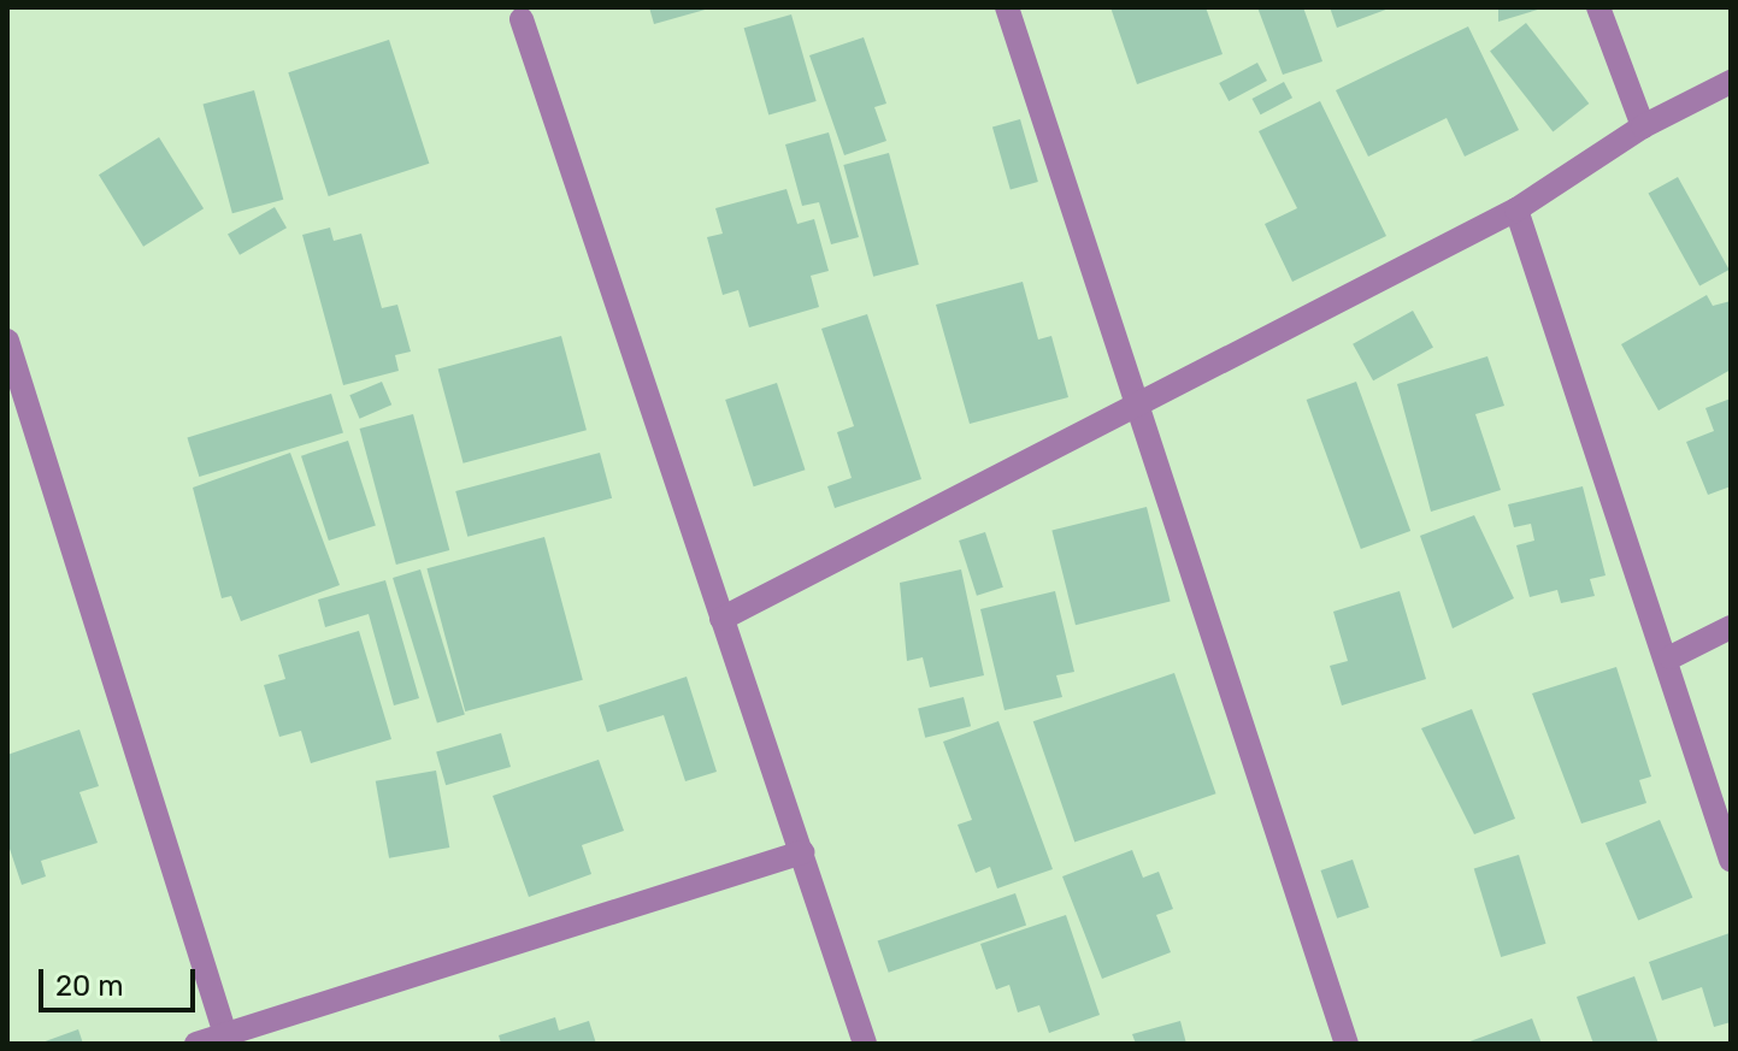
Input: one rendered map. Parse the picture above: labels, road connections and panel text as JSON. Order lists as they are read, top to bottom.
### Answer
{
  "scale_bar": "20 m"
}
